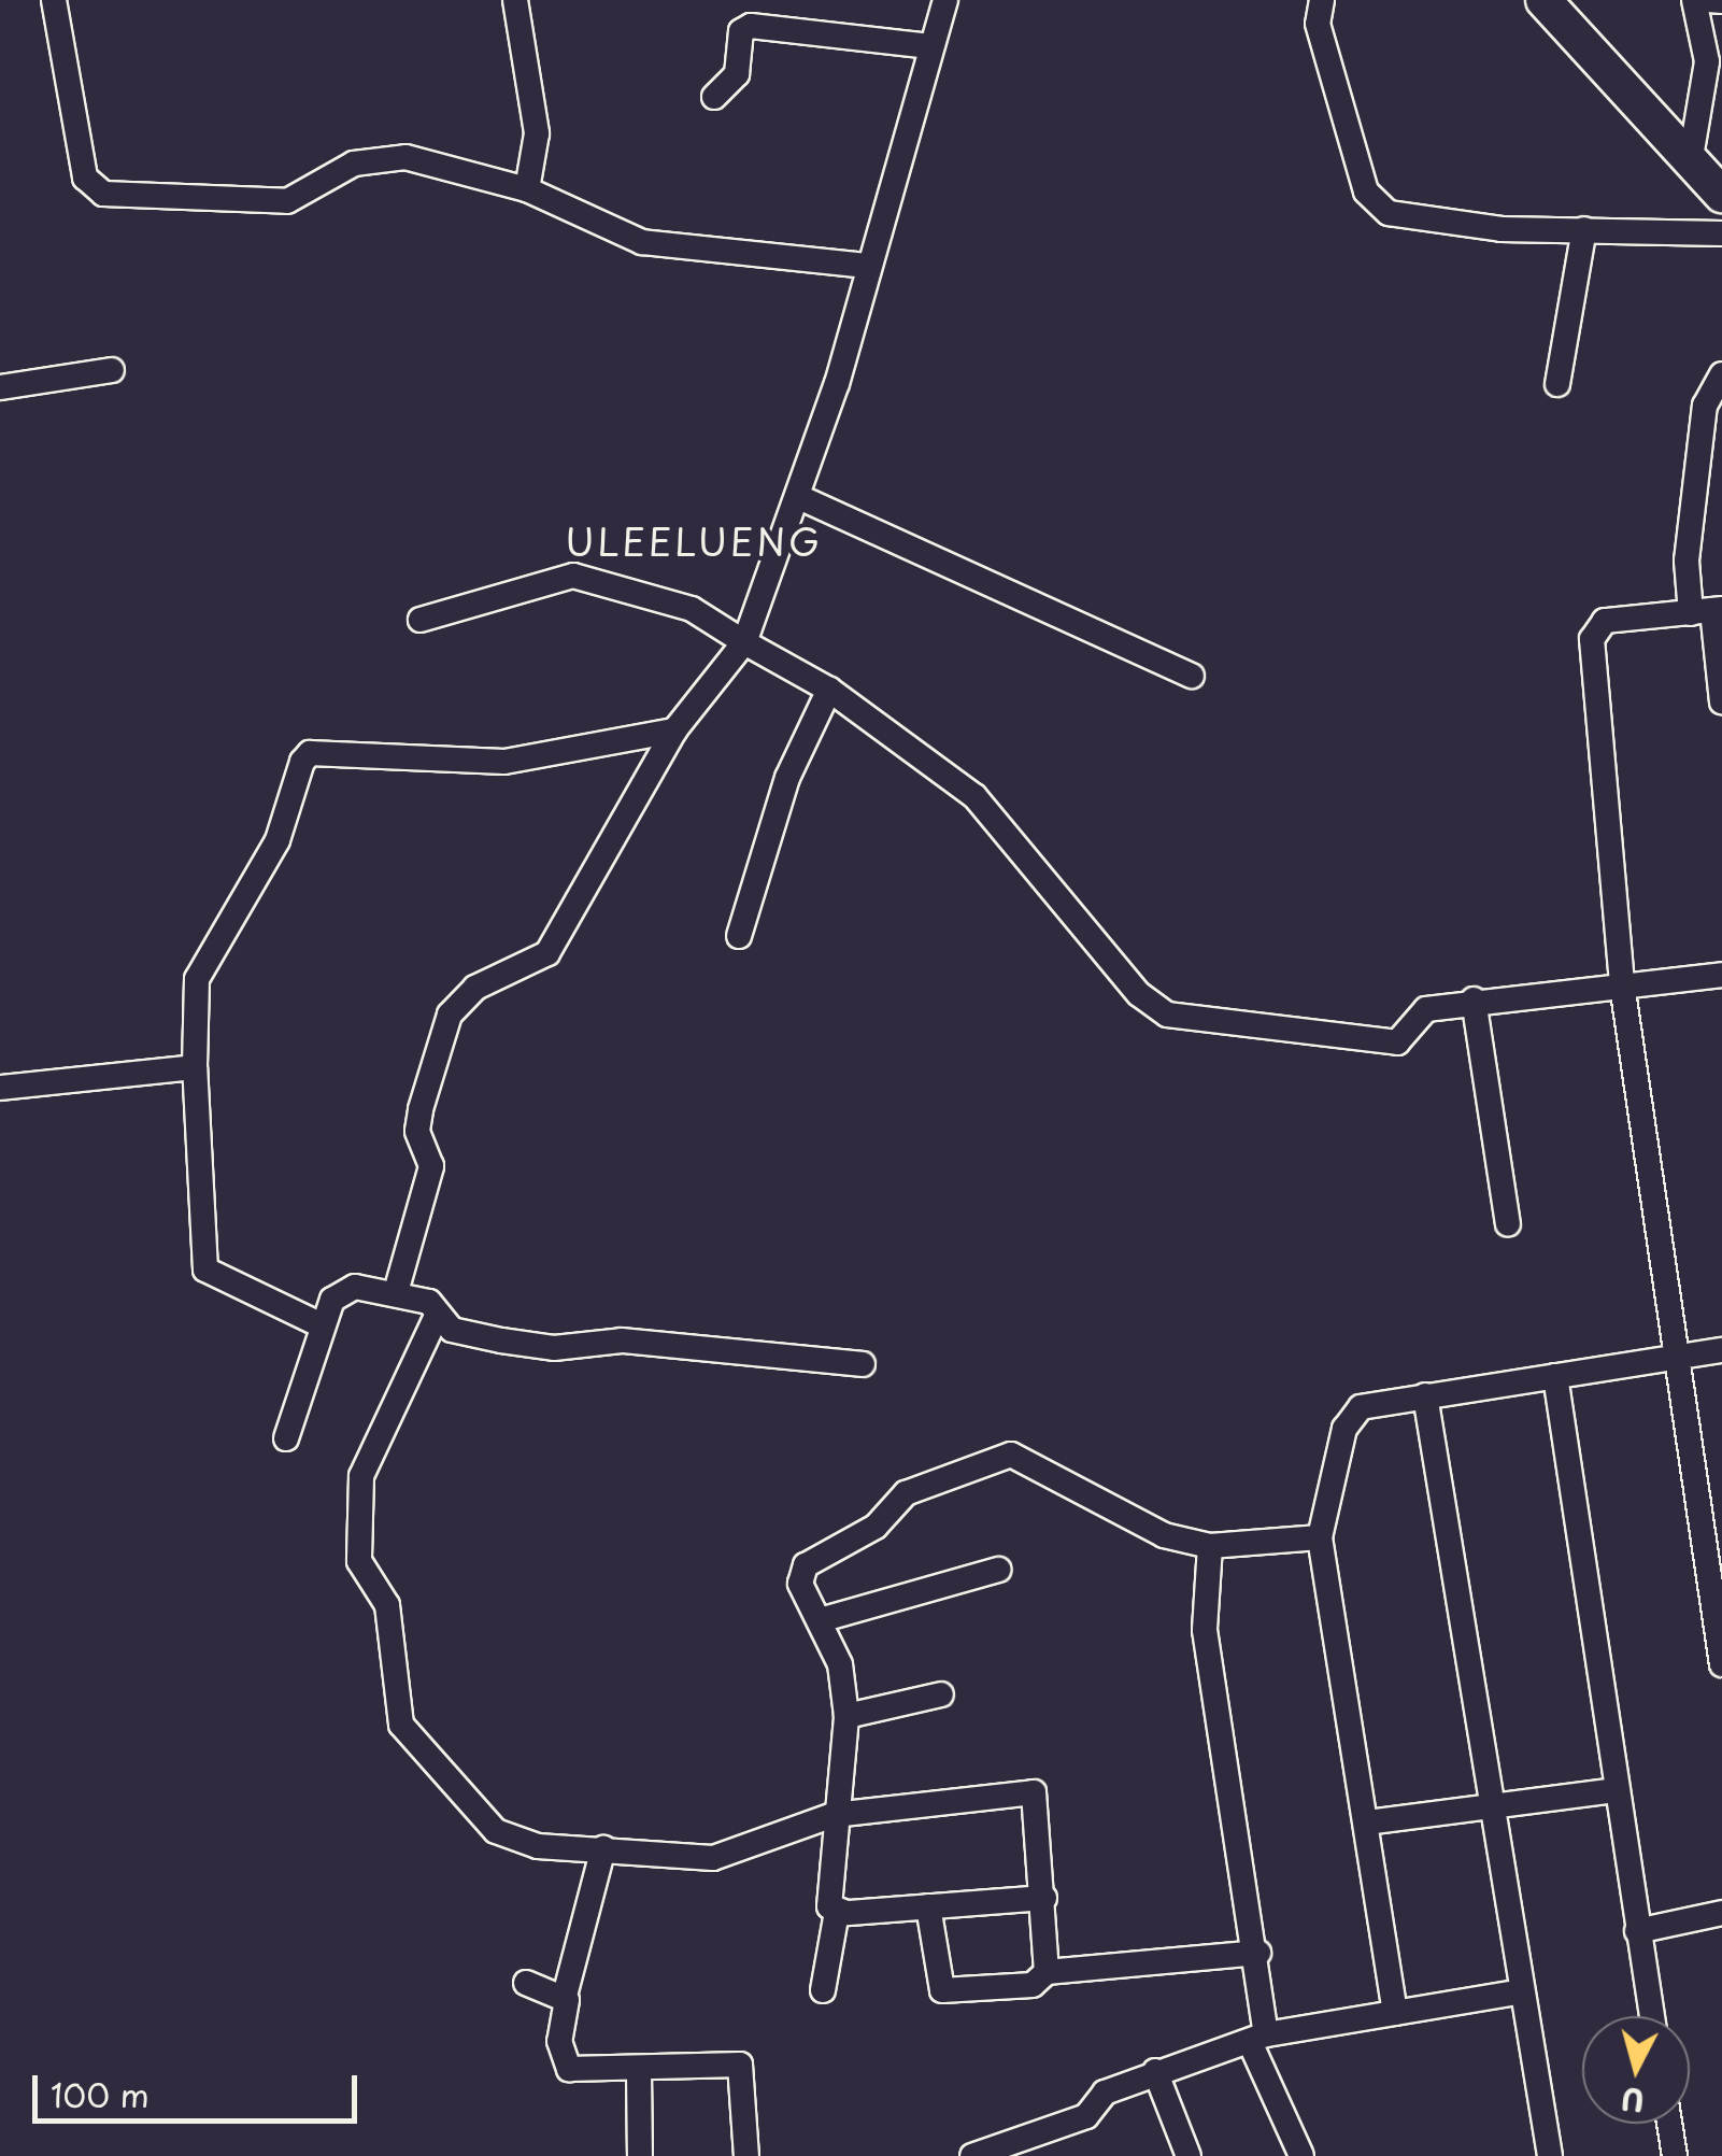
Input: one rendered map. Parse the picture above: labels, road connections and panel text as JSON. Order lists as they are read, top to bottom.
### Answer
{
  "districts": ["ULEELUENG"],
  "scale_bar": "100 m",
  "north": "bottom"
}
